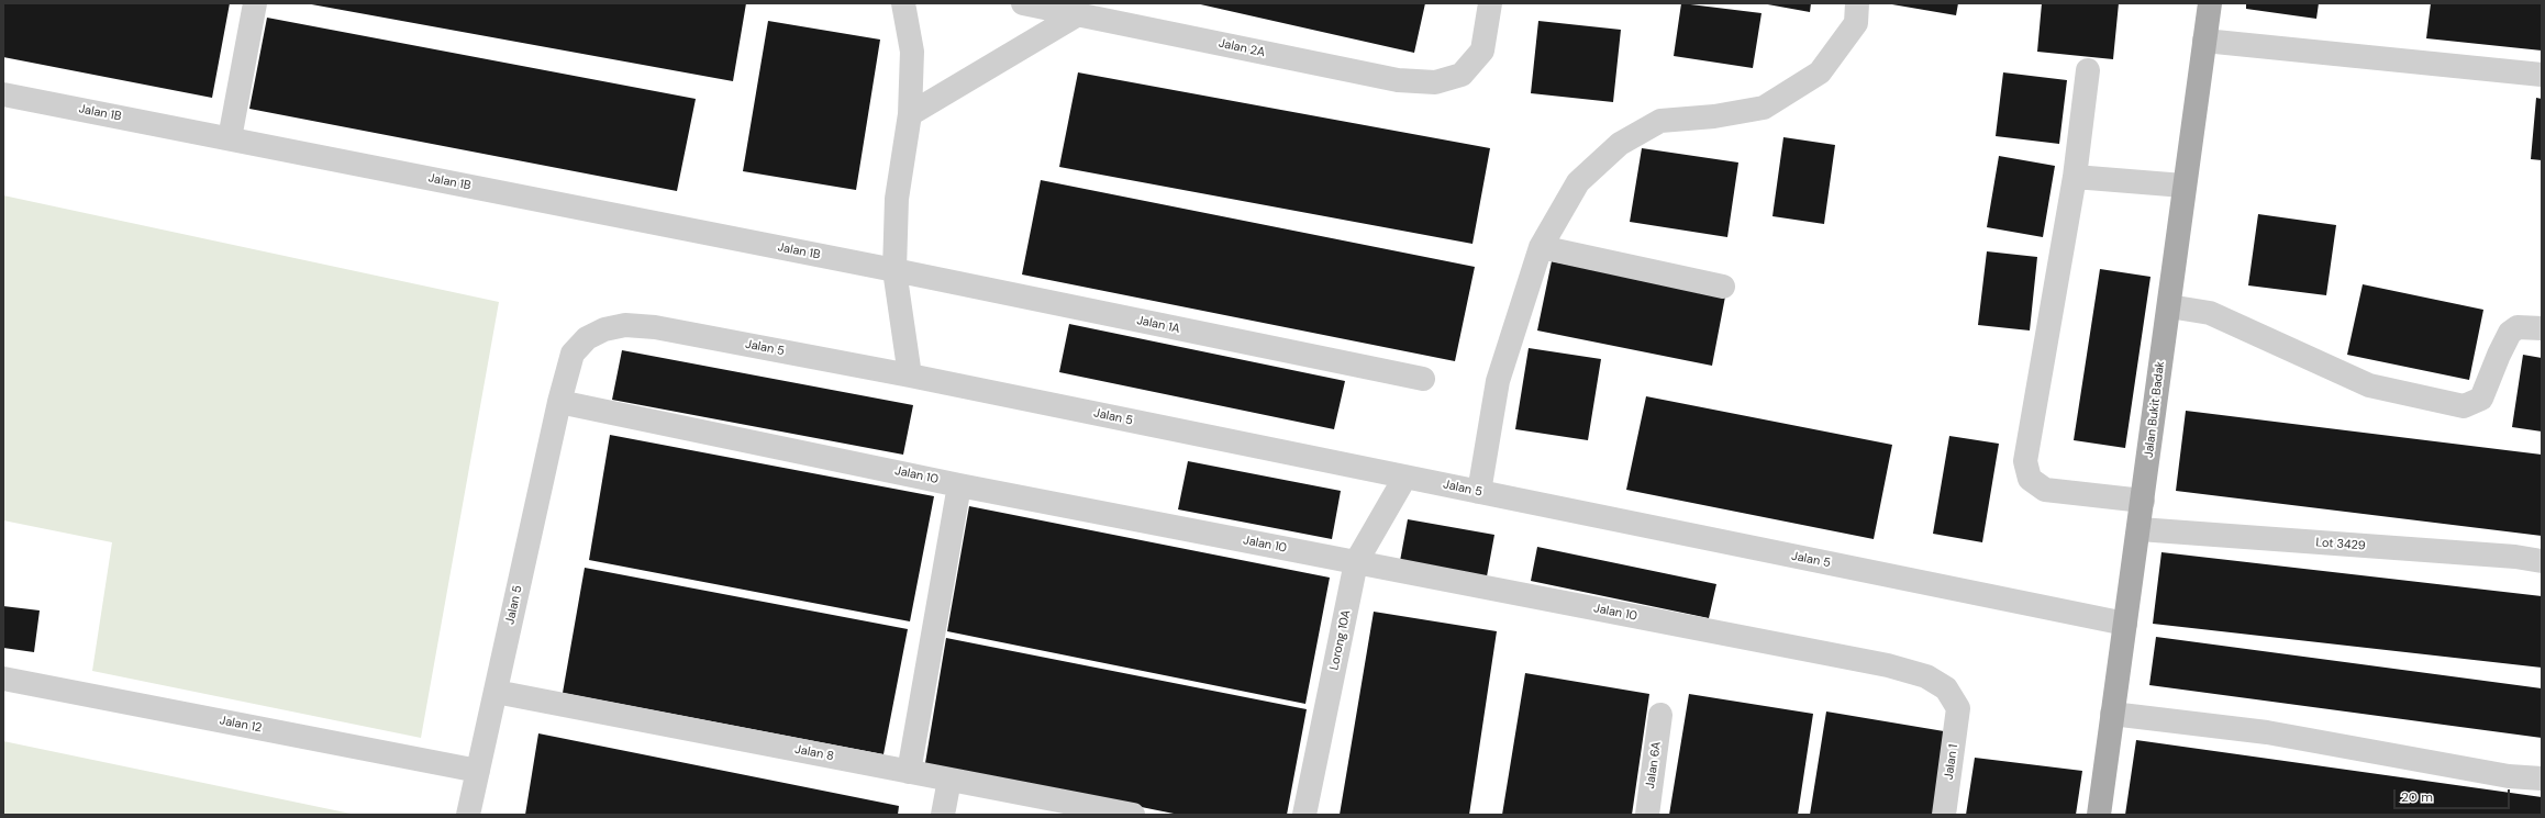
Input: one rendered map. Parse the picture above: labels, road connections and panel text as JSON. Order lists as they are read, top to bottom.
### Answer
{
  "streets": {
    "main road": ["Jalan Bukit Badak"],
    "street": [
      "Jalan 2A",
      "Jalan 1B",
      "Jalan 1A",
      "Jalan 5",
      "Jalan 10",
      "Lot 3429",
      "Lorong 10A",
      "Jalan 12",
      "Jalan 8",
      "Jalan 1",
      "Jalan 6A"
    ]
  },
  "crossings": [
    ["Jalan 1B", "Jalan 1A"],
    ["Jalan 5", "Jalan Bukit Badak"],
    ["Jalan 5", "Jalan 10"],
    ["Jalan 5", "Lorong 10A"],
    ["Jalan 5", "Jalan 12"],
    ["Jalan 5", "Jalan 8"],
    ["Jalan Bukit Badak", "Lot 3429"],
    ["Jalan 10", "Lorong 10A"],
    ["Jalan 10", "Jalan 1"]
  ],
  "scale_bar": "20 m"
}
